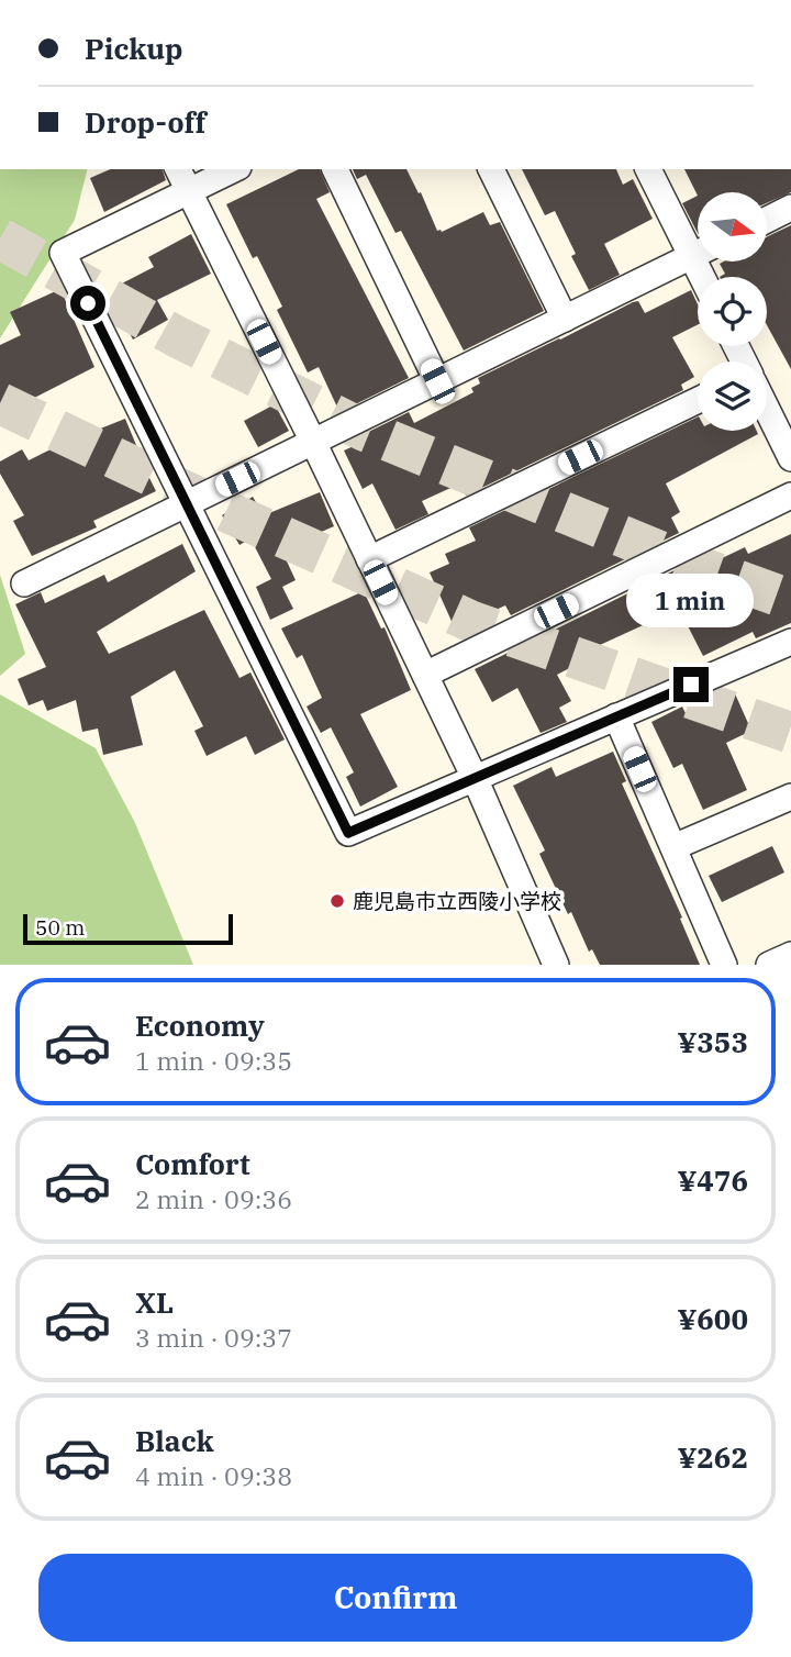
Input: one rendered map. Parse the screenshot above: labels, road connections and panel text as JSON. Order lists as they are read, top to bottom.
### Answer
{
  "places": ["鹿児島市立西陵小学校"],
  "scale_bar": "50 m",
  "north": "right",
  "page": {
    "banner": ["Pickup", "Drop-off"],
    "bubble": "1 min",
    "scale": "50 m",
    "list": [
      {
        "name": "Economy",
        "note": "1 min · 09:35",
        "value": "¥353"
      },
      {
        "name": "Comfort",
        "note": "2 min · 09:36",
        "value": "¥476"
      },
      {
        "name": "XL",
        "note": "3 min · 09:37",
        "value": "¥600"
      },
      {
        "name": "Black",
        "note": "4 min · 09:38",
        "value": "¥262"
      }
    ],
    "buttons": "Confirm"
  }
}
